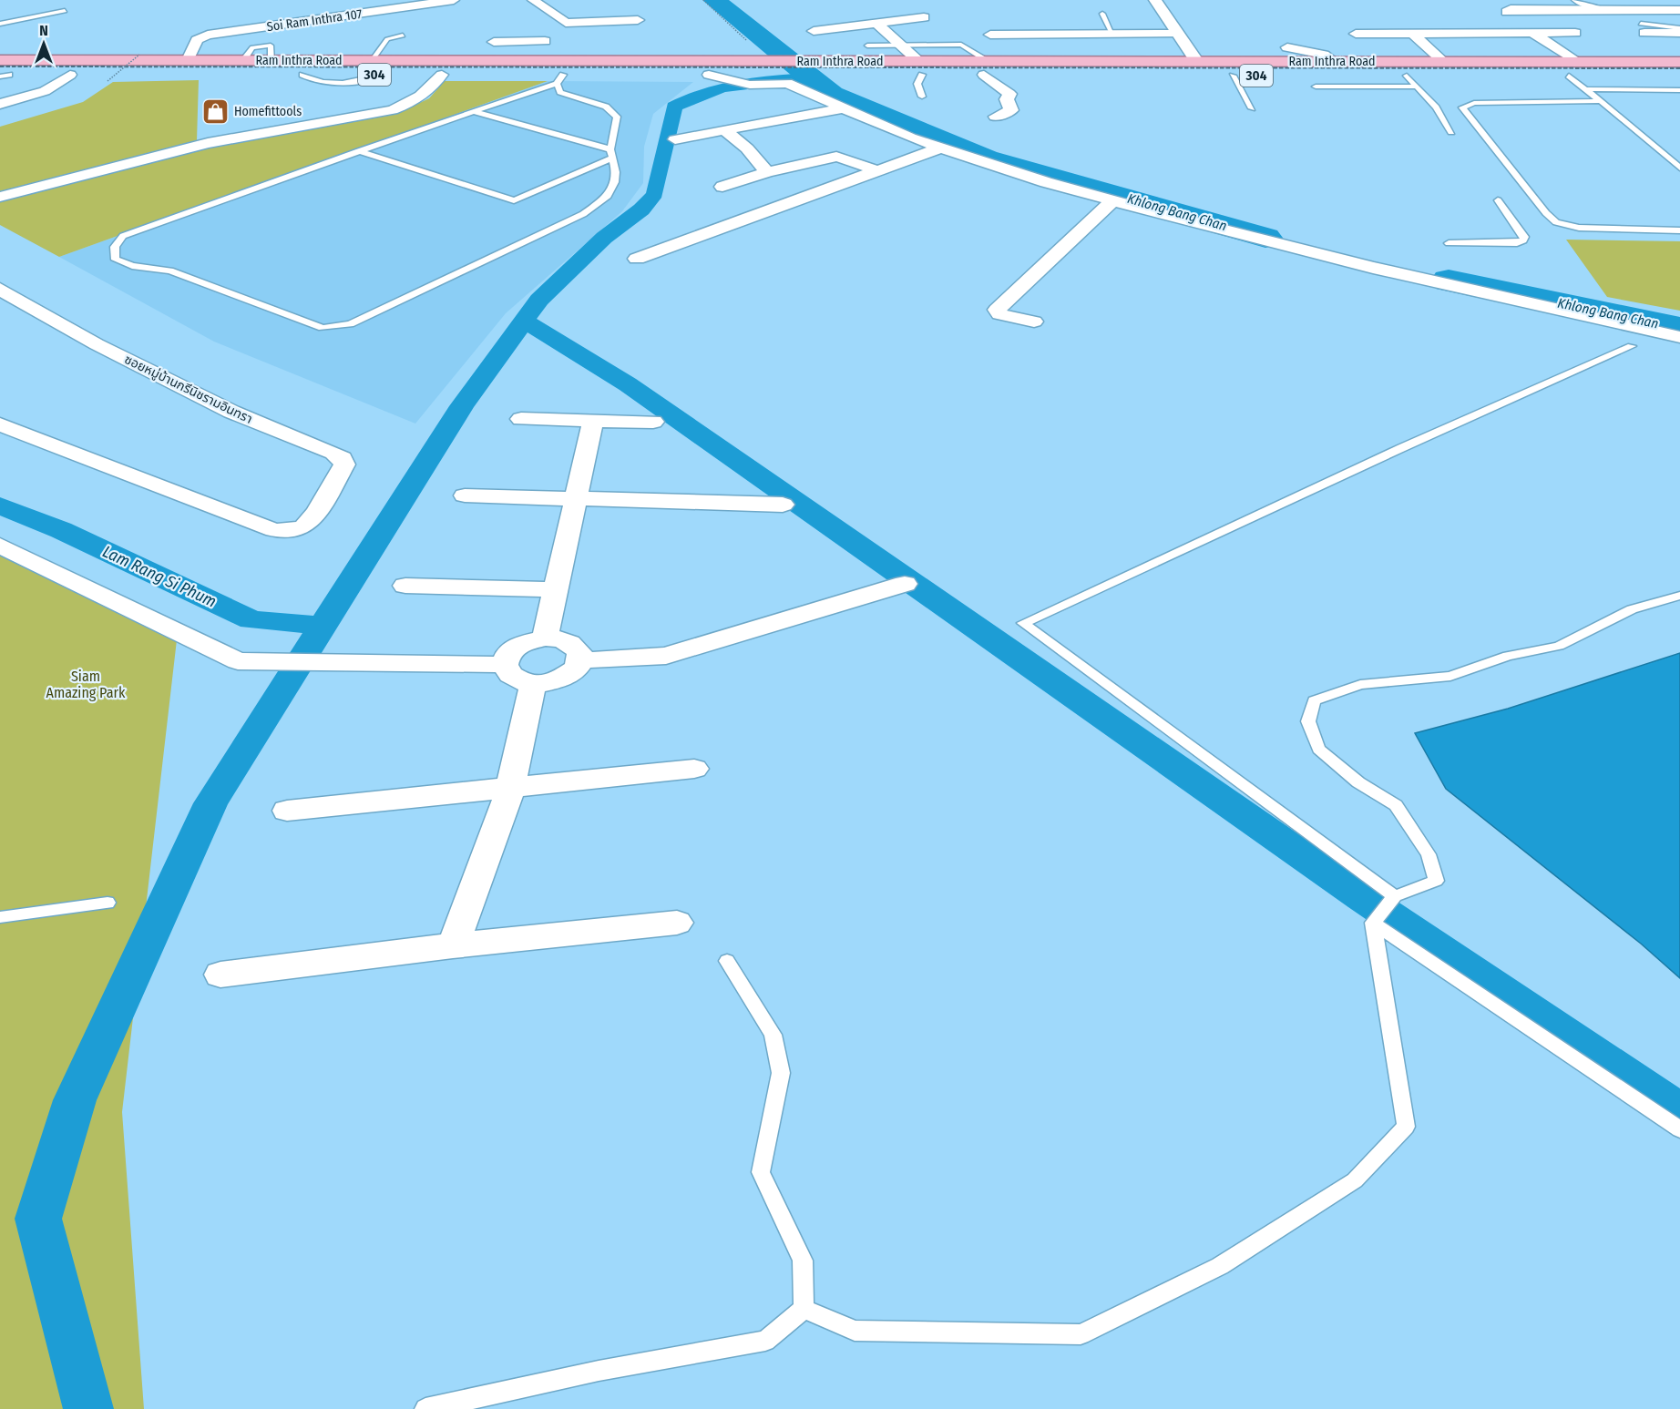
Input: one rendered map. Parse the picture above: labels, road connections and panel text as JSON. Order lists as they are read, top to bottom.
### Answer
{
  "streets": {
    "highway": ["Ram Inthra Road", "304"],
    "street": ["Soi Ram Inthra 107", "ซอยหมู่บ้านกรีนิชรามอินทรา"]
  },
  "crossings": [
    ["Soi Ram Inthra 107", "Ram Inthra Road"]
  ],
  "water": ["Khlong Bang Chan", "Lam Rang Si Phum"],
  "parks": ["Siam Amazing Park"],
  "places": {
    "shop": ["Homefittools"]
  },
  "north": "top"
}
